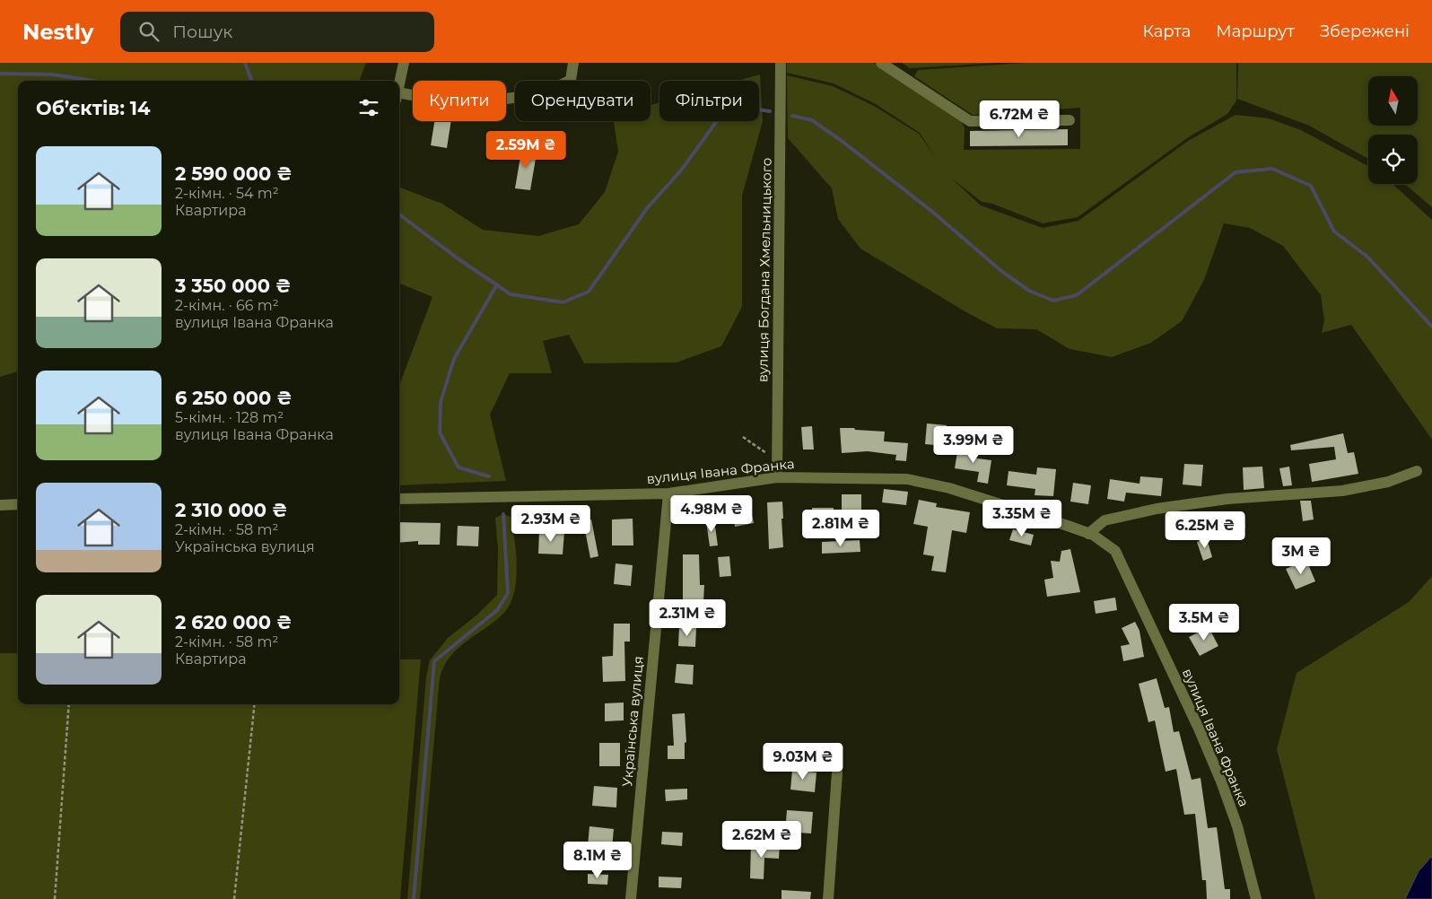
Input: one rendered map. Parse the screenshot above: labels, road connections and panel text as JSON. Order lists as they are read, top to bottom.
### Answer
{
  "streets": {
    "street": ["вулиця Богдана Хмельницького", "вулиця Івана Франка", "Українська вулиця"]
  },
  "crossings": [
    ["вулиця Богдана Хмельницького", "вулиця Івана Франка"],
    ["вулиця Івана Франка", "Українська вулиця"]
  ],
  "north": "top",
  "page": {
    "header": "Nestly",
    "search": "Пошук",
    "nav": ["Карта", "Маршрут", "Збережені"],
    "chip": ["Купити", "Орендувати", "Фільтри"],
    "heading": "Об’єктів: 14",
    "price": [
      "6.72M ₴",
      "2.59M ₴",
      "3.99M ₴",
      "4.98M ₴",
      "3.35M ₴",
      "2.93M ₴",
      "2.81M ₴",
      "6.25M ₴",
      "3M ₴",
      "2.31M ₴",
      "3.5M ₴",
      "9.03M ₴",
      "2.62M ₴",
      "8.1M ₴"
    ],
    "list": [
      {
        "name": "2 590 000 ₴",
        "note": "2-кімн. · 54 m² · Квартира"
      },
      {
        "name": "3 350 000 ₴",
        "note": "2-кімн. · 66 m² · вулиця Івана Франка"
      },
      {
        "name": "6 250 000 ₴",
        "note": "5-кімн. · 128 m² · вулиця Івана Франка"
      },
      {
        "name": "2 310 000 ₴",
        "note": "2-кімн. · 58 m² · Українська вулиця"
      },
      {
        "name": "2 620 000 ₴",
        "note": "2-кімн. · 58 m² · Квартира"
      }
    ]
  }
}
